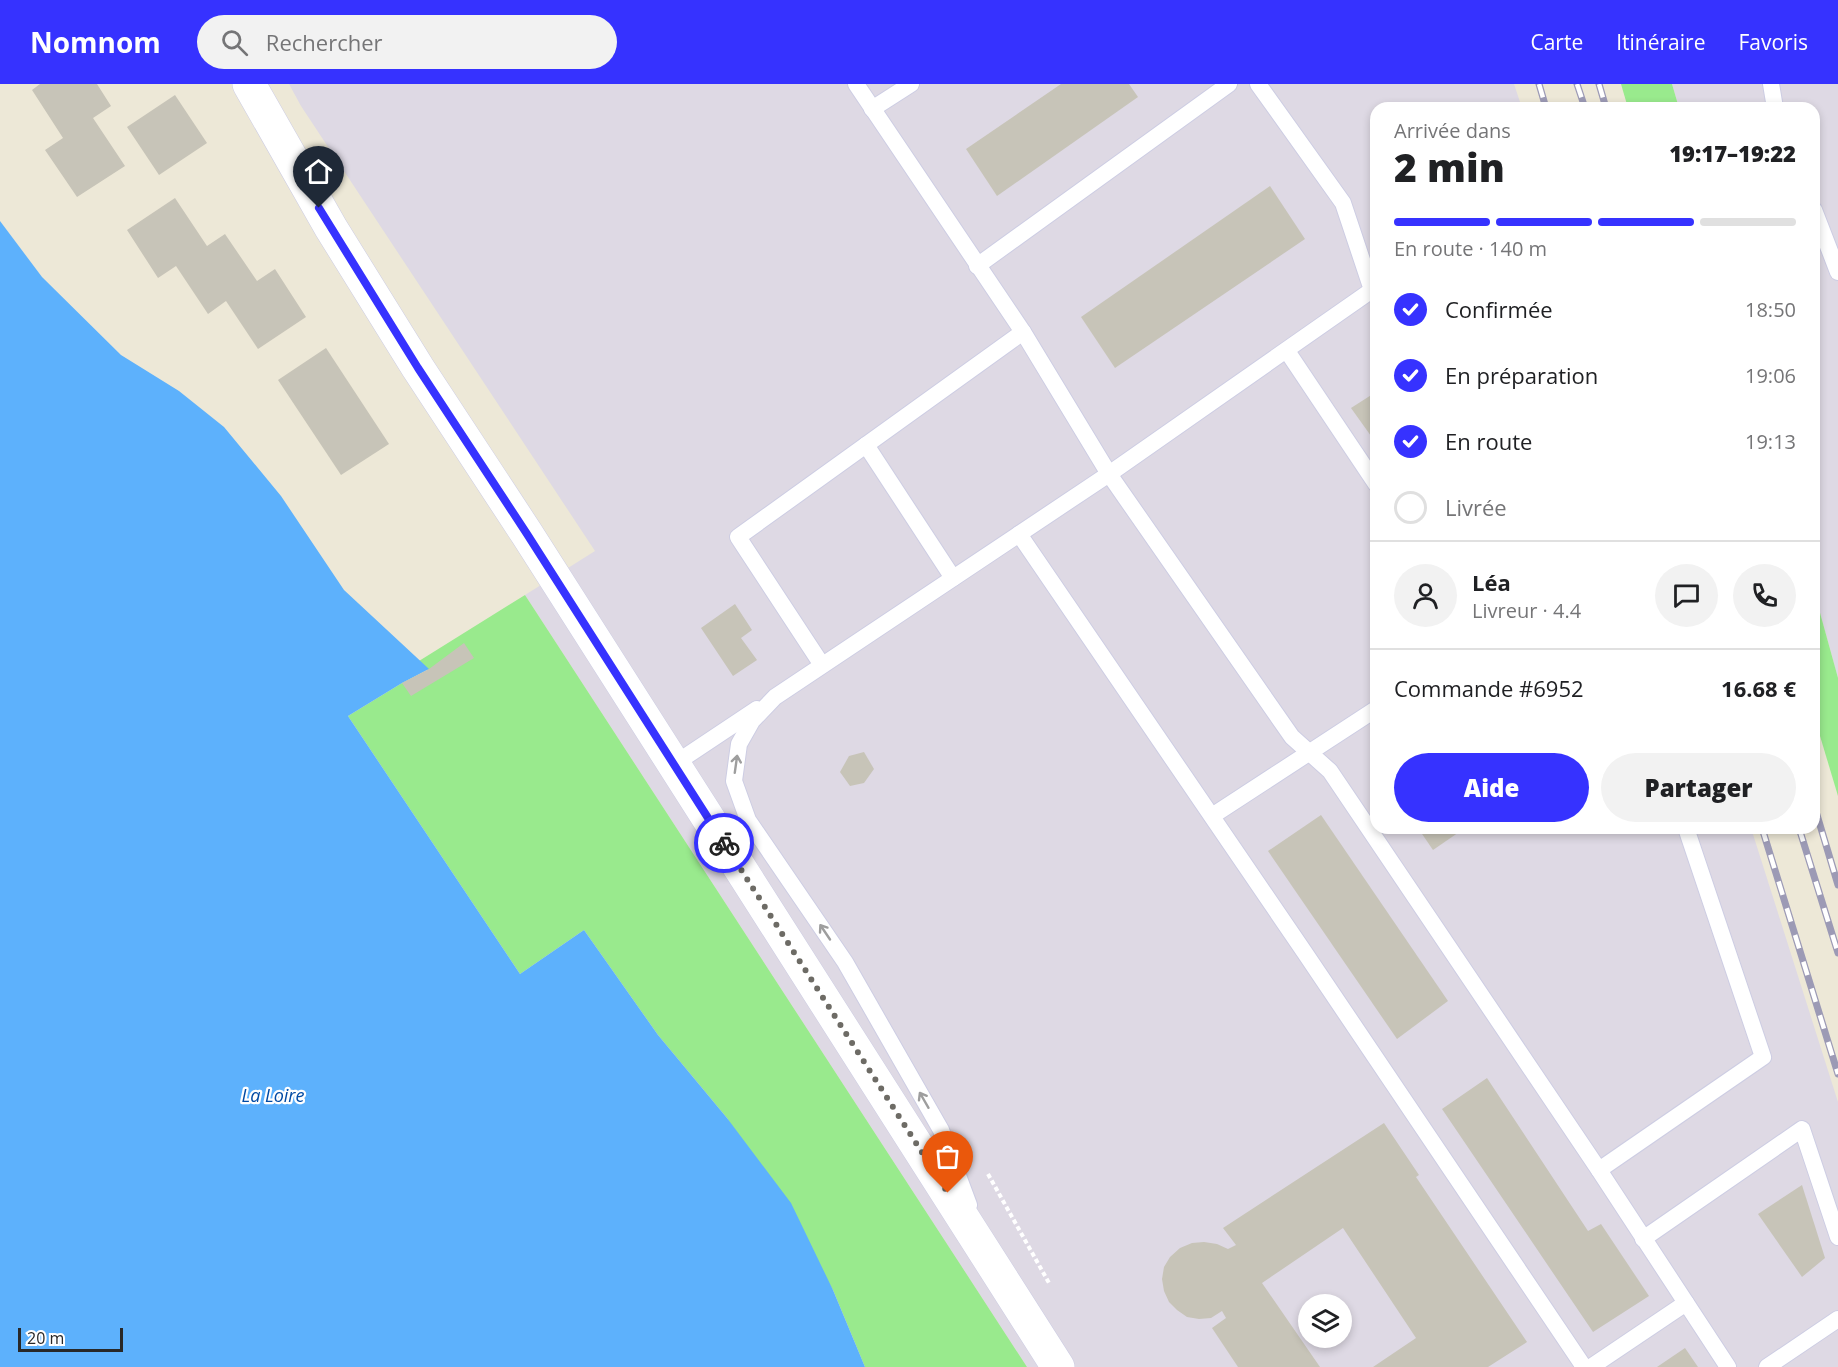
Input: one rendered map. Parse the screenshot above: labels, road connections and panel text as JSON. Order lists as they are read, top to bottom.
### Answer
{
  "water": ["La Loire"],
  "scale_bar": "20 m",
  "page": {
    "header": "Nomnom",
    "search": "Rechercher",
    "nav": ["Carte", "Itinéraire", "Favoris"],
    "heading": ["2 min", "Arrivée dans", "19:17–19:22"],
    "panel": [
      "Léa",
      "Livreur · 4.4",
      "Commande #6952",
      "16.68 €"
    ],
    "bar": "En route · 140 m",
    "list": [
      ["Confirmée", "18:50"],
      ["En préparation", "19:06"],
      ["En route", "19:13"],
      "Livrée"
    ],
    "buttons": ["Aide", "Partager"],
    "scale": "20 m"
  }
}
